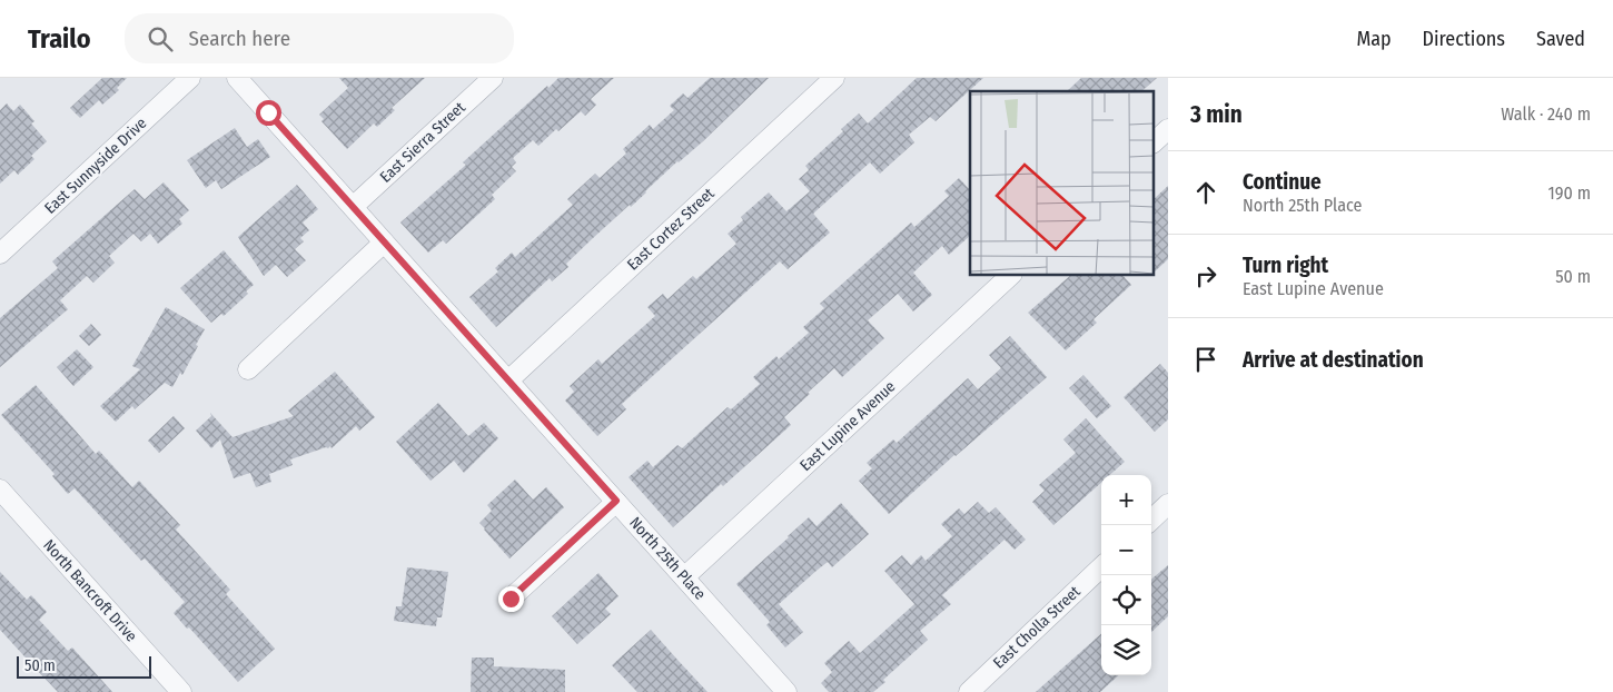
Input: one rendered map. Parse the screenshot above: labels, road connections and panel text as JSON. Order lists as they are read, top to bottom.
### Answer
{
  "streets": {
    "street": [
      "East Sierra Street",
      "East Sunnyside Drive",
      "East Cortez Street",
      "East Lupine Avenue",
      "North 25th Place",
      "North Bancroft Drive",
      "East Cholla Street"
    ]
  },
  "crossings": [
    ["East Sierra Street", "North 25th Place"],
    ["East Cortez Street", "North 25th Place"],
    ["East Lupine Avenue", "North 25th Place"]
  ],
  "scale_bar": "50 m",
  "page": {
    "header": "Trailo",
    "search": "Search here",
    "nav": ["Map", "Directions", "Saved"],
    "heading": ["3 min", "Walk · 240 m"],
    "list": [
      ["Continue", "North 25th Place", "190 m"],
      ["Turn right", "East Lupine Avenue", "50 m"],
      "Arrive at destination"
    ],
    "map_buttons": ["+", "−"],
    "scale": "50 m"
  }
}
